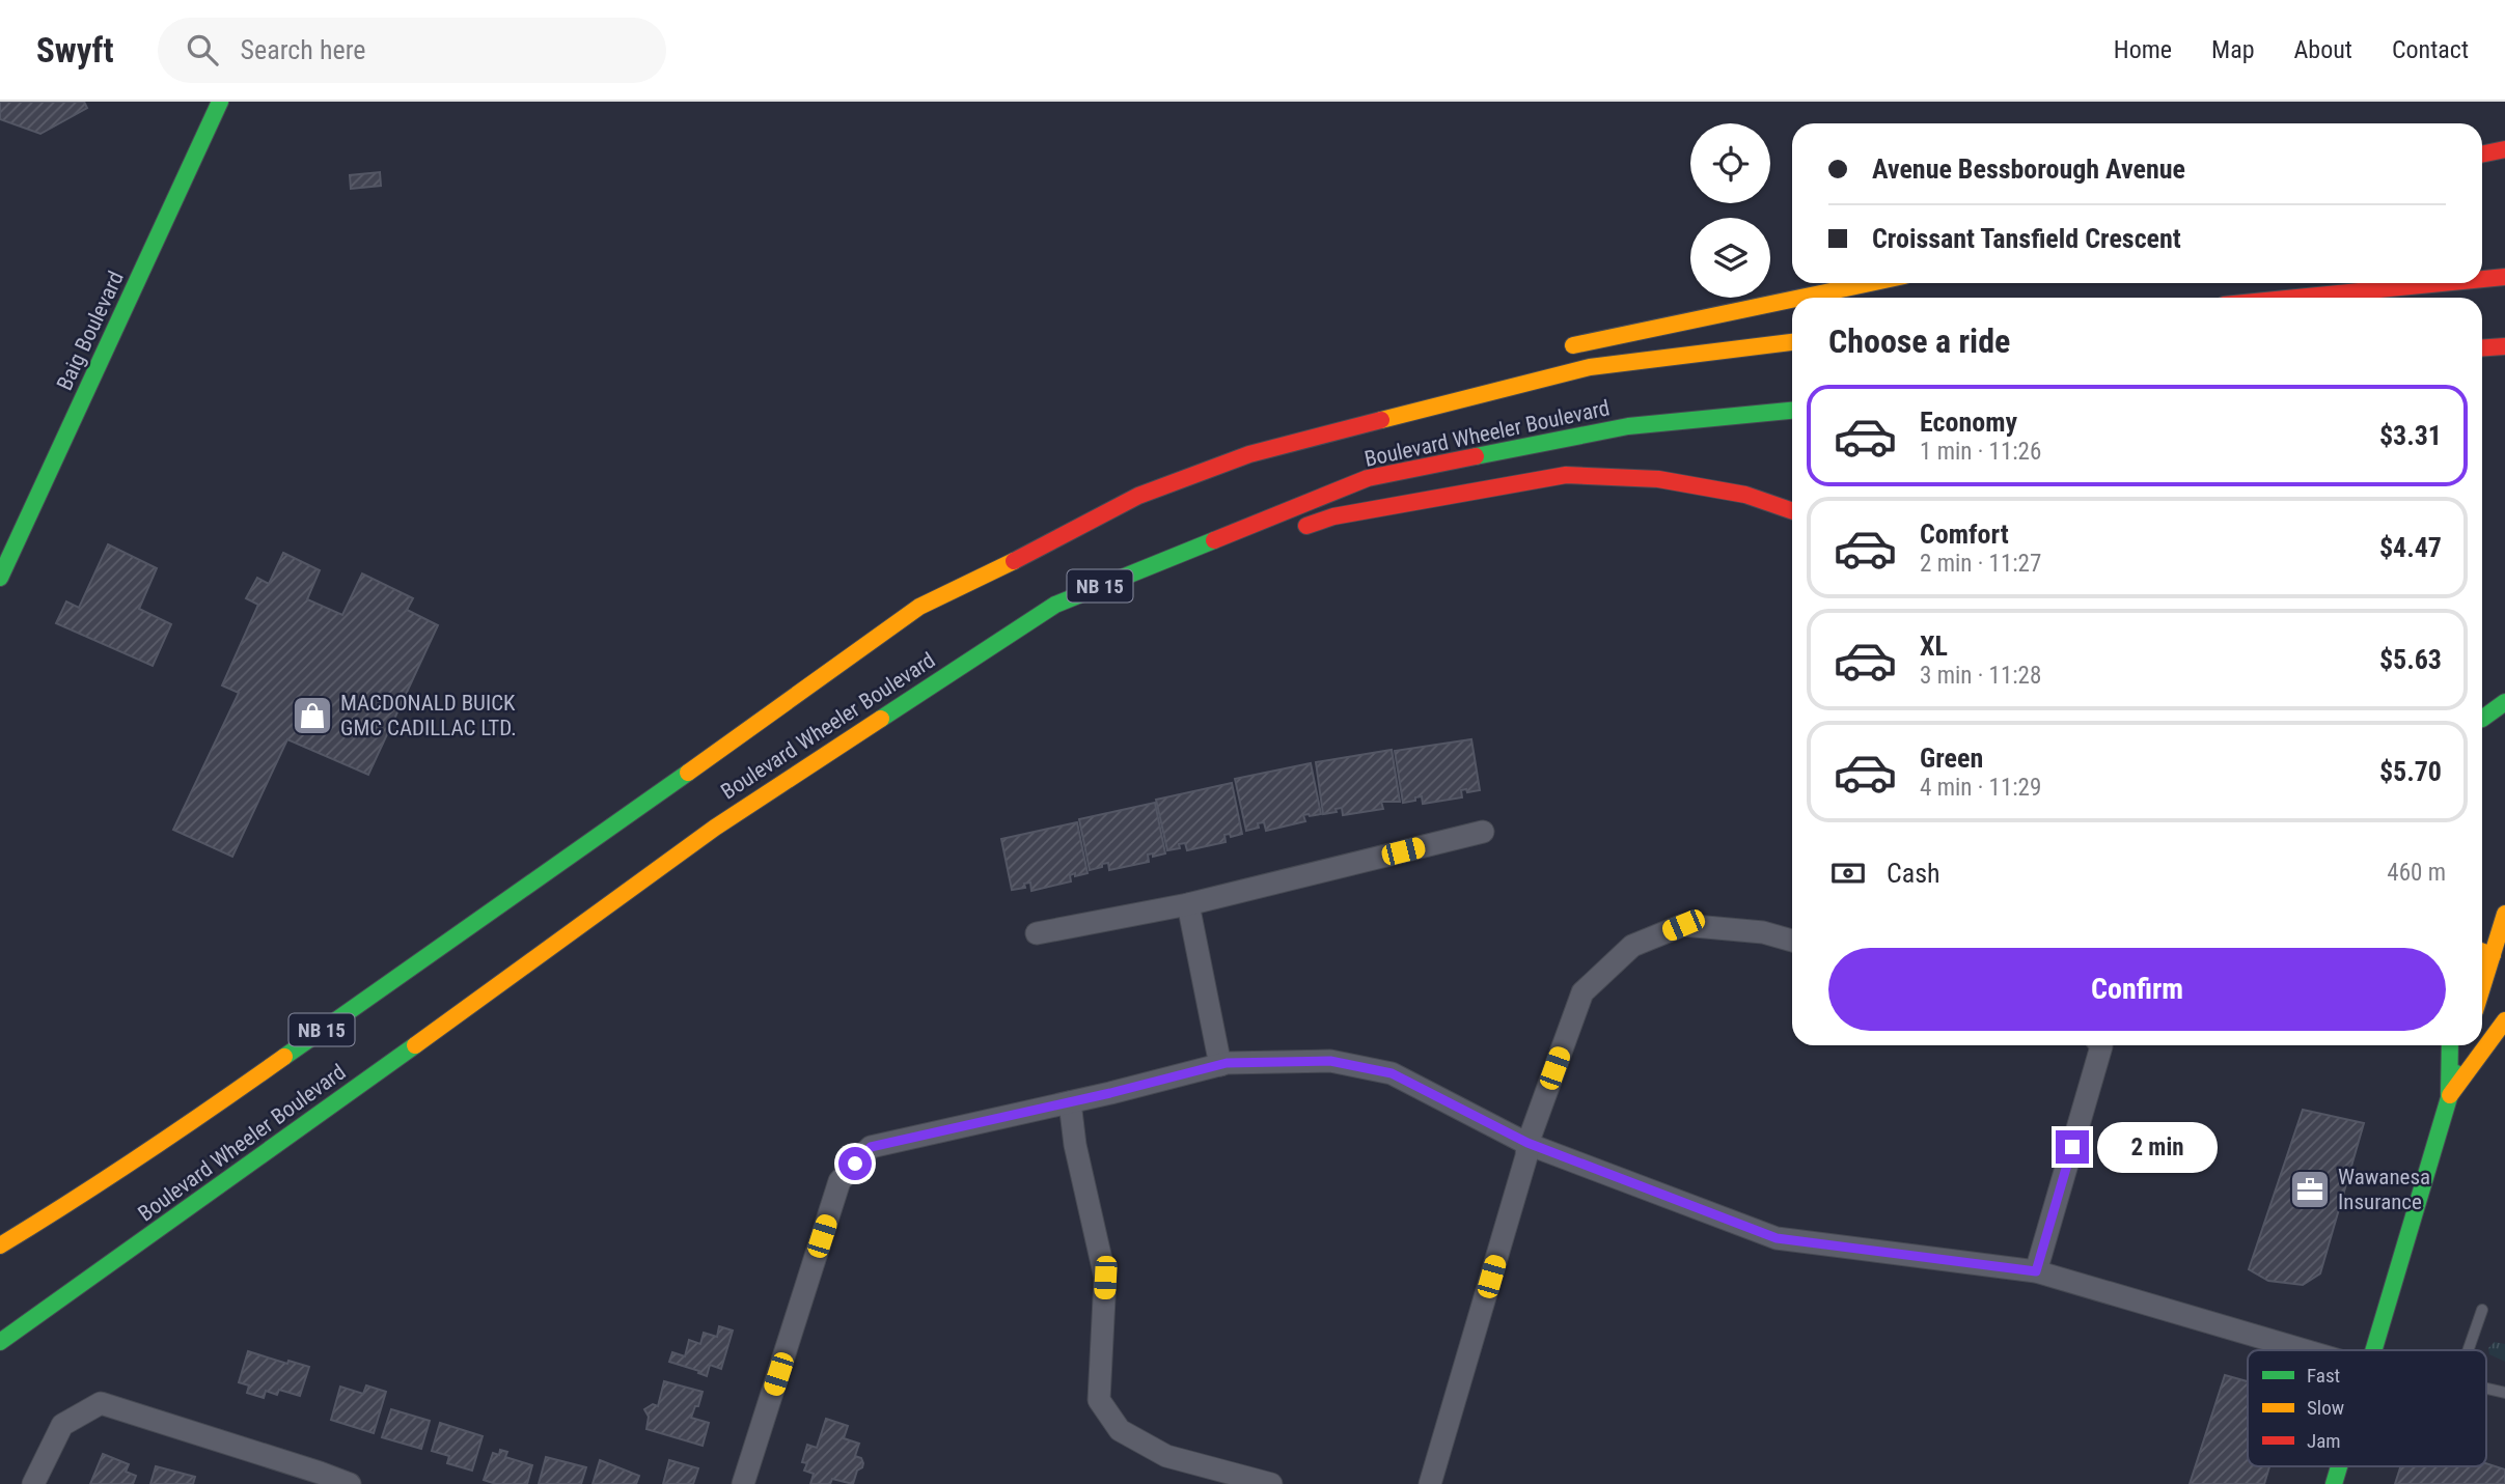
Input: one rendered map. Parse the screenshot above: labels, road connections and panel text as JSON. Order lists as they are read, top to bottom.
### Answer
{
  "streets": {
    "main road": ["Baig Boulevard", "Boulevard Wheeler Boulevard", "NB 15"]
  },
  "places": {
    "shop": ["MACDONALD BUICK GMC CADILLAC LTD."],
    "office": ["Wawanesa Insurance"]
  },
  "legend": ["Fast", "Slow", "Jam"],
  "page": {
    "header": "Swyft",
    "search": "Search here",
    "nav": [
      "Home",
      "Map",
      "About",
      "Contact"
    ],
    "banner": ["Avenue Bessborough Avenue", "Croissant Tansfield Crescent"],
    "heading": "Choose a ride",
    "list": [
      {
        "name": "Economy",
        "note": "1 min · 11:26",
        "value": "$3.31"
      },
      {
        "name": "Comfort",
        "note": "2 min · 11:27",
        "value": "$4.47"
      },
      {
        "name": "XL",
        "note": "3 min · 11:28",
        "value": "$5.63"
      },
      {
        "name": "Green",
        "note": "4 min · 11:29",
        "value": "$5.70"
      }
    ],
    "pay": ["Cash", "460 m"],
    "buttons": "Confirm",
    "bubble": "2 min"
  }
}
